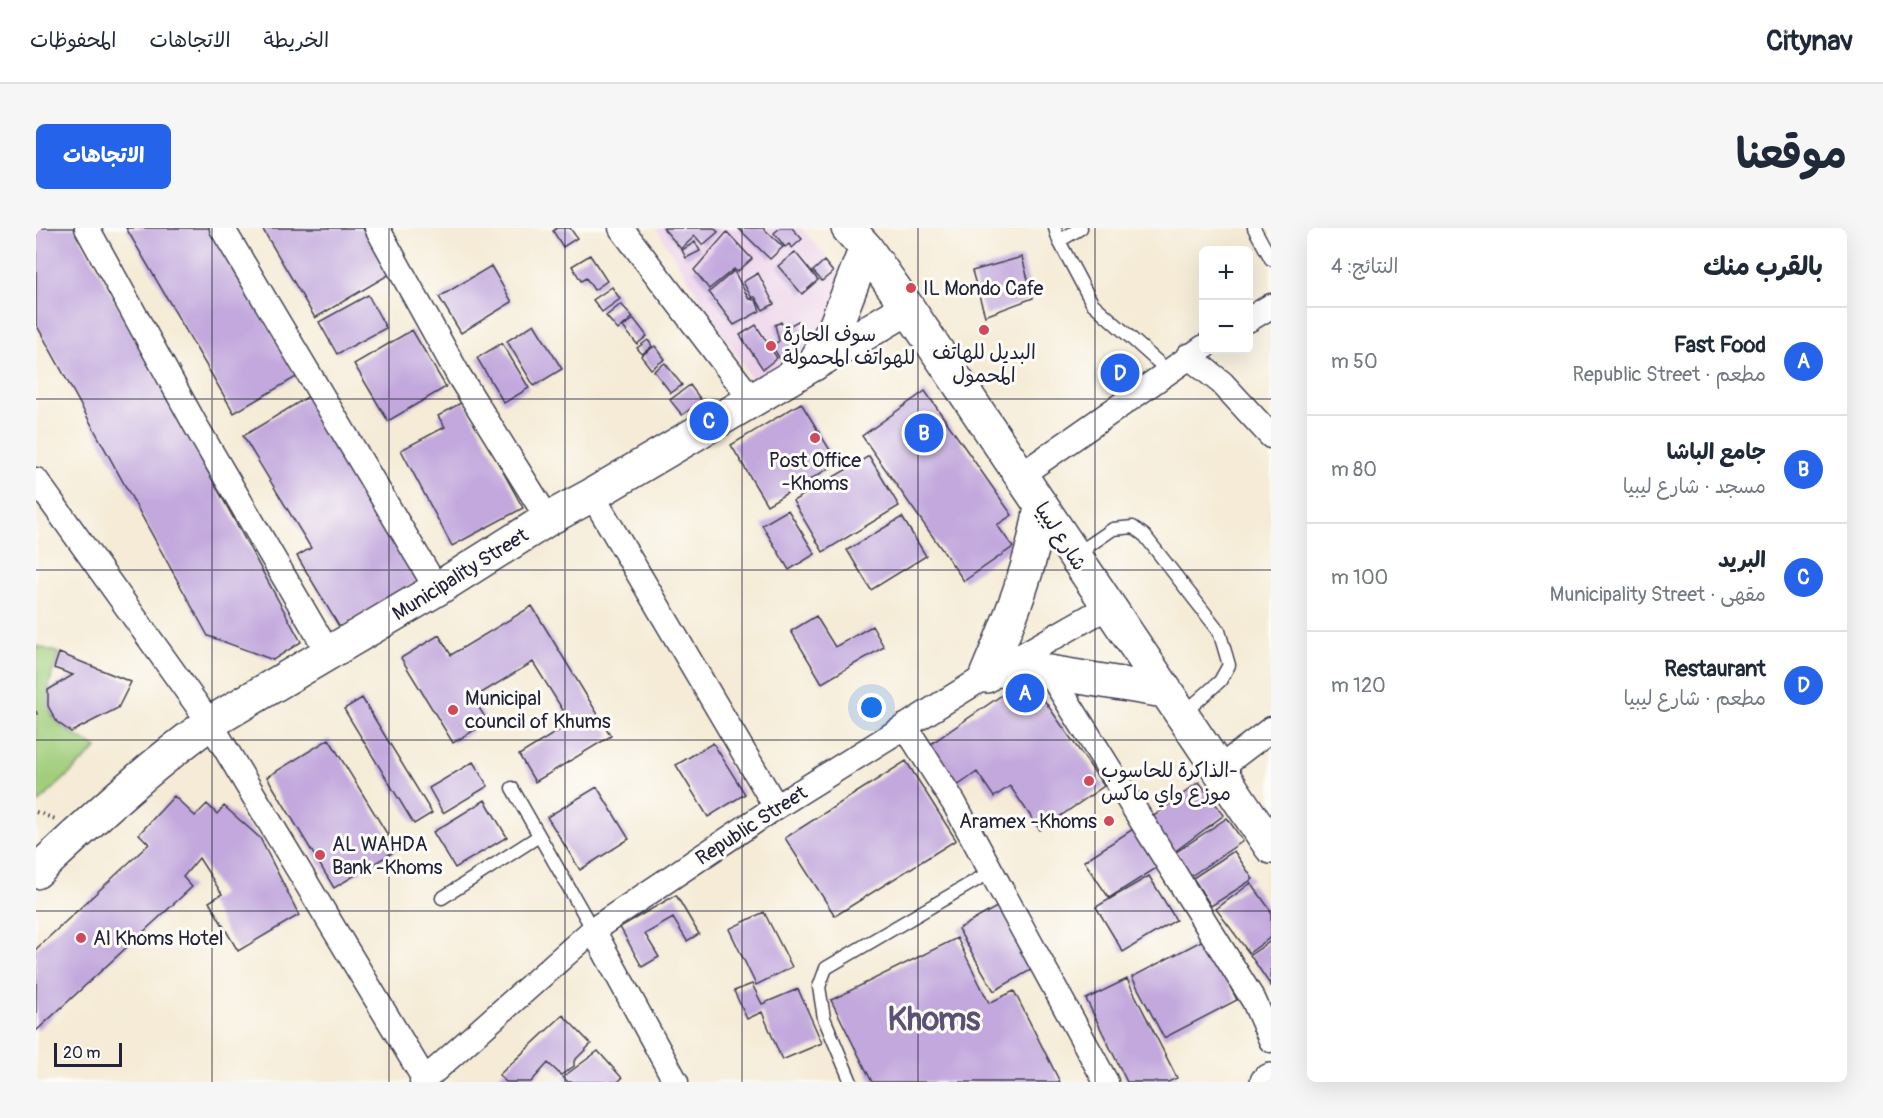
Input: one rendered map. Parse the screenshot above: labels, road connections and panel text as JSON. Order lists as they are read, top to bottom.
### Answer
{
  "streets": {
    "street": ["شارع ليبيا", "Municipality Street", "Republic Street"]
  },
  "crossings": [
    ["شارع ليبيا", "Municipality Street"],
    ["شارع ليبيا", "Republic Street"]
  ],
  "districts": ["Khoms"],
  "places": [
    "IL Mondo Cafe",
    "البديل للهاتف المحمول",
    "سوف الحارة للهواتف المحمولة",
    "Post Office -Khoms",
    "Municipal council of Khums",
    "الذاكرة للحاسوب- موزع واي ماكس",
    "Aramex -Khoms",
    "AL WAHDA Bank -Khoms",
    "Al Khoms Hotel"
  ],
  "scale_bar": "20 m",
  "page": {
    "header": "Citynav",
    "nav": ["الخريطة", "الاتجاهات", "المحفوظات"],
    "title": "موقعنا",
    "buttons": "الاتجاهات",
    "heading": ["بالقرب منك", "النتائج: 4"],
    "map_buttons": ["+", "−"],
    "list": [
      {
        "mark": "A",
        "name": "Fast Food",
        "note": "مطعم · Republic Street",
        "value": "50 m"
      },
      {
        "mark": "B",
        "name": "جامع الباشا",
        "note": "مسجد · شارع ليبيا",
        "value": "80 m"
      },
      {
        "mark": "C",
        "name": "البريد",
        "note": "مقهى · Municipality Street",
        "value": "100 m"
      },
      {
        "mark": "D",
        "name": "Restaurant",
        "note": "مطعم · شارع ليبيا",
        "value": "120 m"
      }
    ],
    "pins": [
      "D",
      "C",
      "B",
      "A"
    ],
    "scale": "20 m"
  }
}
